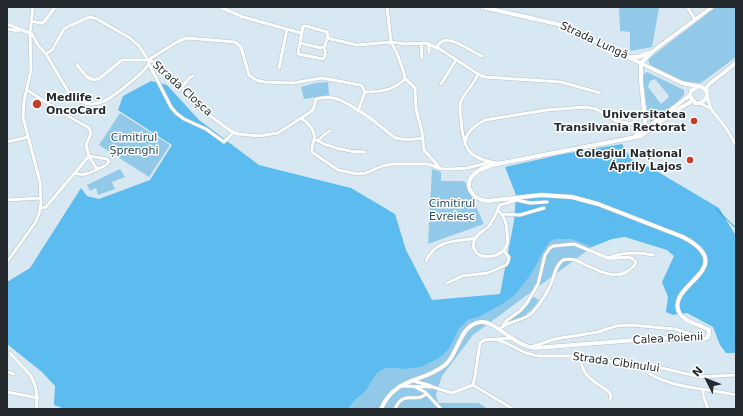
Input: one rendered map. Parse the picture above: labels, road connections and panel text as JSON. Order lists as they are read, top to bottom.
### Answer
{
  "streets": {
    "main road": ["Strada Lungă", "Calea Poienii"],
    "street": ["Strada Cloșca", "Strada Cibinului"]
  },
  "parks": ["Cimitirul Șprenghi", "Cimitirul Evreiesc"],
  "places": ["Medlife - OncoCard", "Universitatea Transilvania Rectorat", "Colegiul Național Áprily Lajos"],
  "north": "top left"
}
